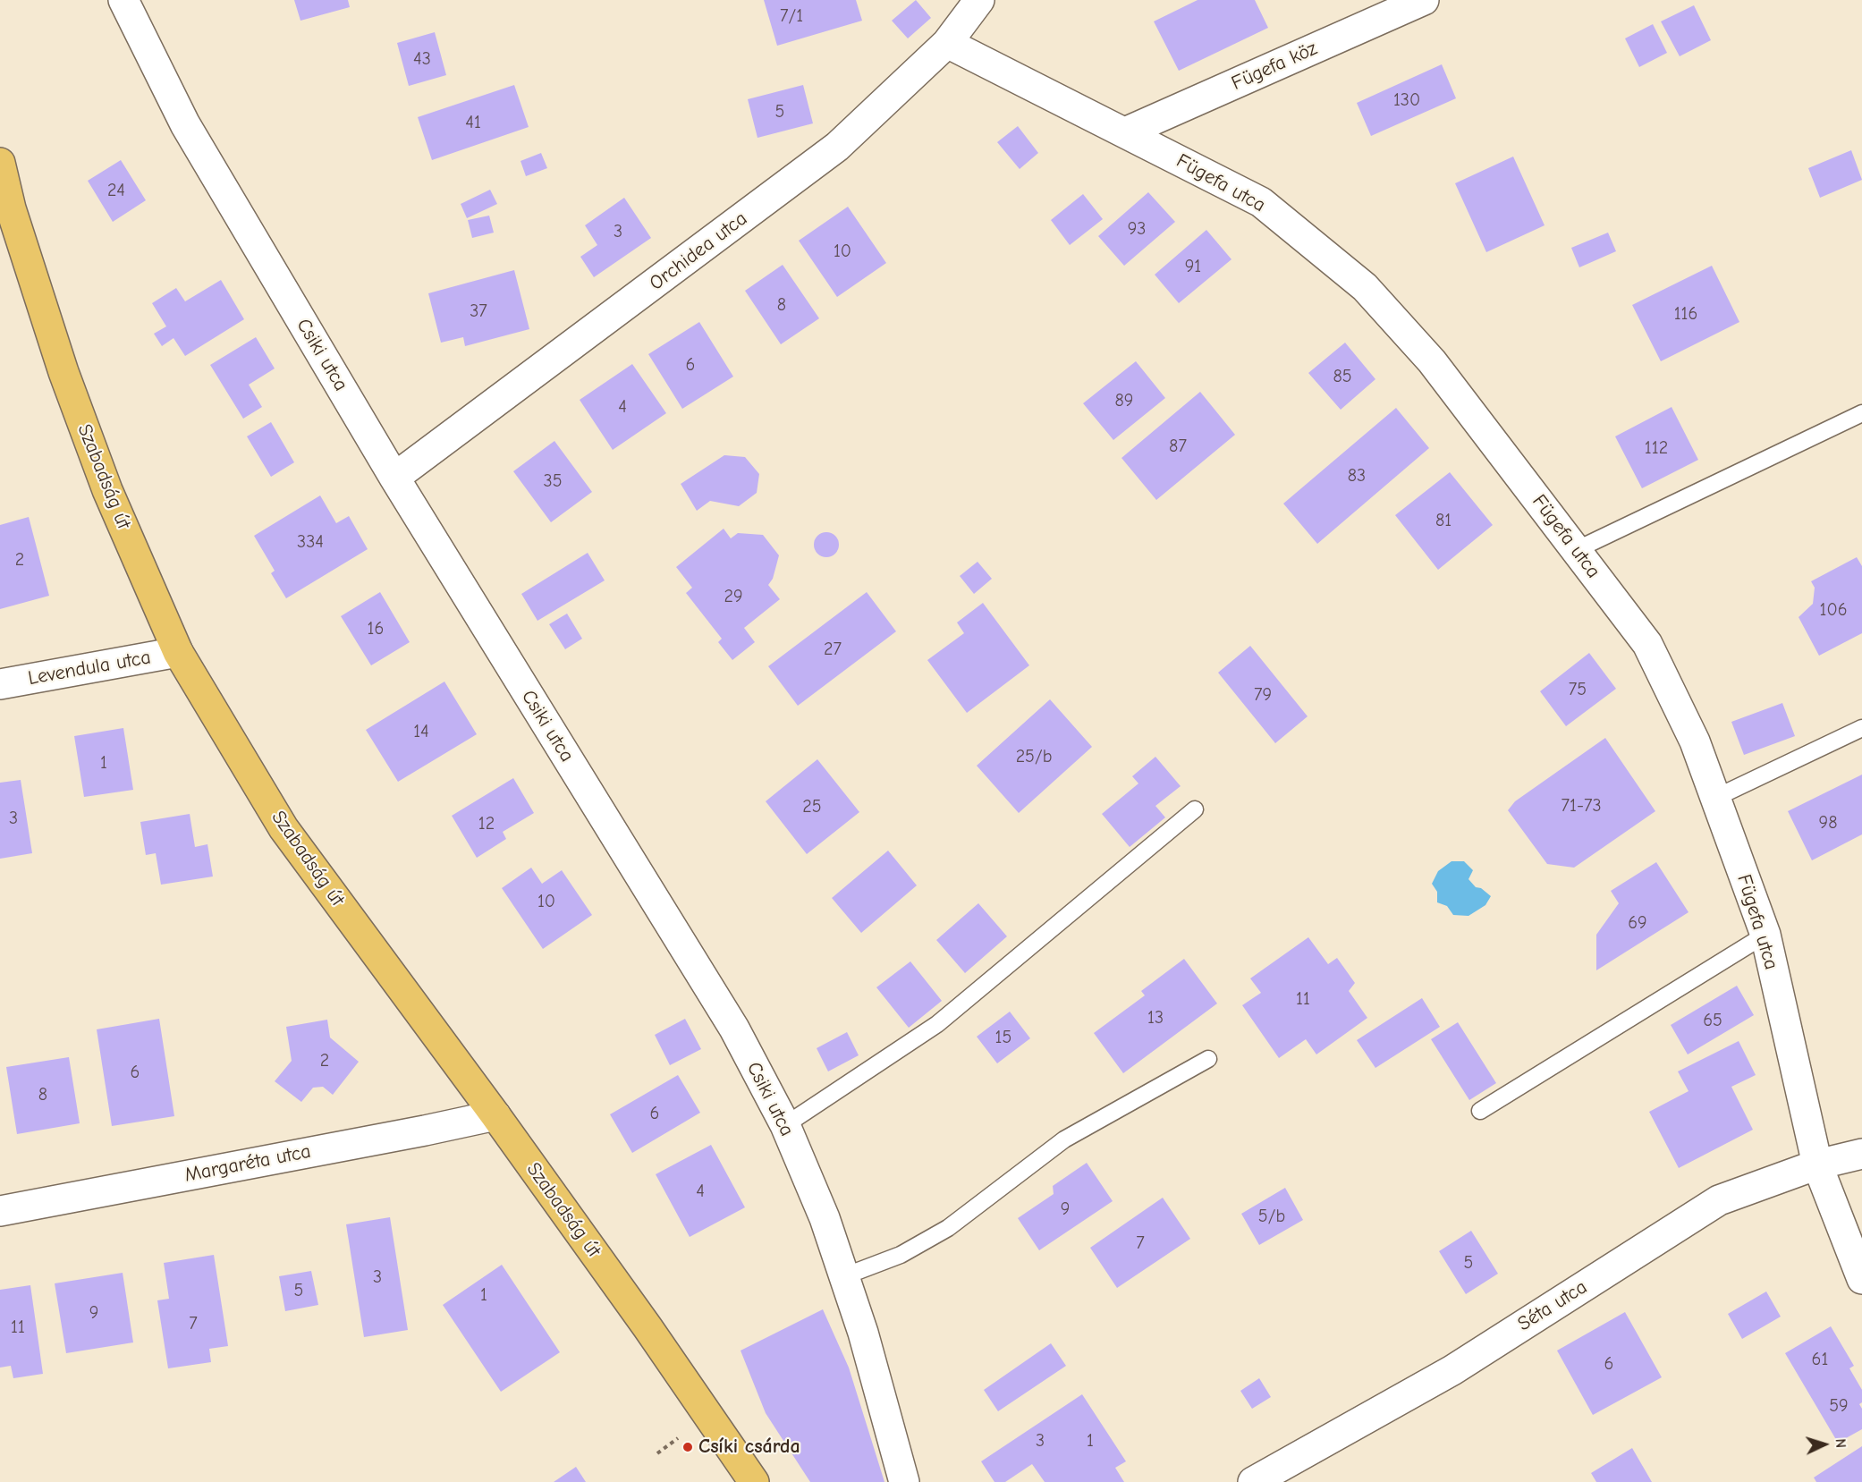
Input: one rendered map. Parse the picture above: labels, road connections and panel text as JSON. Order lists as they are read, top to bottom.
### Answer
{
  "streets": {
    "main road": ["Szabadság út"],
    "street": [
      "Fügefa köz",
      "Fügefa utca",
      "Orchidea utca",
      "Csiki utca",
      "Levendula utca",
      "Margaréta utca",
      "Séta utca"
    ]
  },
  "crossings": [
    ["Fügefa köz", "Fügefa utca"],
    ["Fügefa utca", "Orchidea utca"],
    ["Fügefa utca", "Séta utca"],
    ["Orchidea utca", "Csiki utca"],
    ["Szabadság út", "Levendula utca"],
    ["Szabadság út", "Margaréta utca"]
  ],
  "places": ["Csíki csárda"],
  "house_numbers": [
    "7/1",
    "43",
    "130",
    "5",
    "41",
    "24",
    "93",
    "3",
    "10",
    "91",
    "8",
    "37",
    "116",
    "6",
    "85",
    "89",
    "4",
    "87",
    "112",
    "83",
    "35",
    "81",
    "334",
    "2",
    "29",
    "106",
    "16",
    "27",
    "75",
    "79",
    "14",
    "25/b",
    "1",
    "71-73",
    "25",
    "3",
    "98",
    "12",
    "10",
    "69",
    "11",
    "13",
    "65",
    "15",
    "2",
    "6",
    "8",
    "6",
    "4",
    "9",
    "5/b",
    "7",
    "5",
    "3",
    "5",
    "1",
    "9",
    "7",
    "11",
    "61",
    "6",
    "59",
    "3",
    "1"
  ],
  "north": "right"
}
